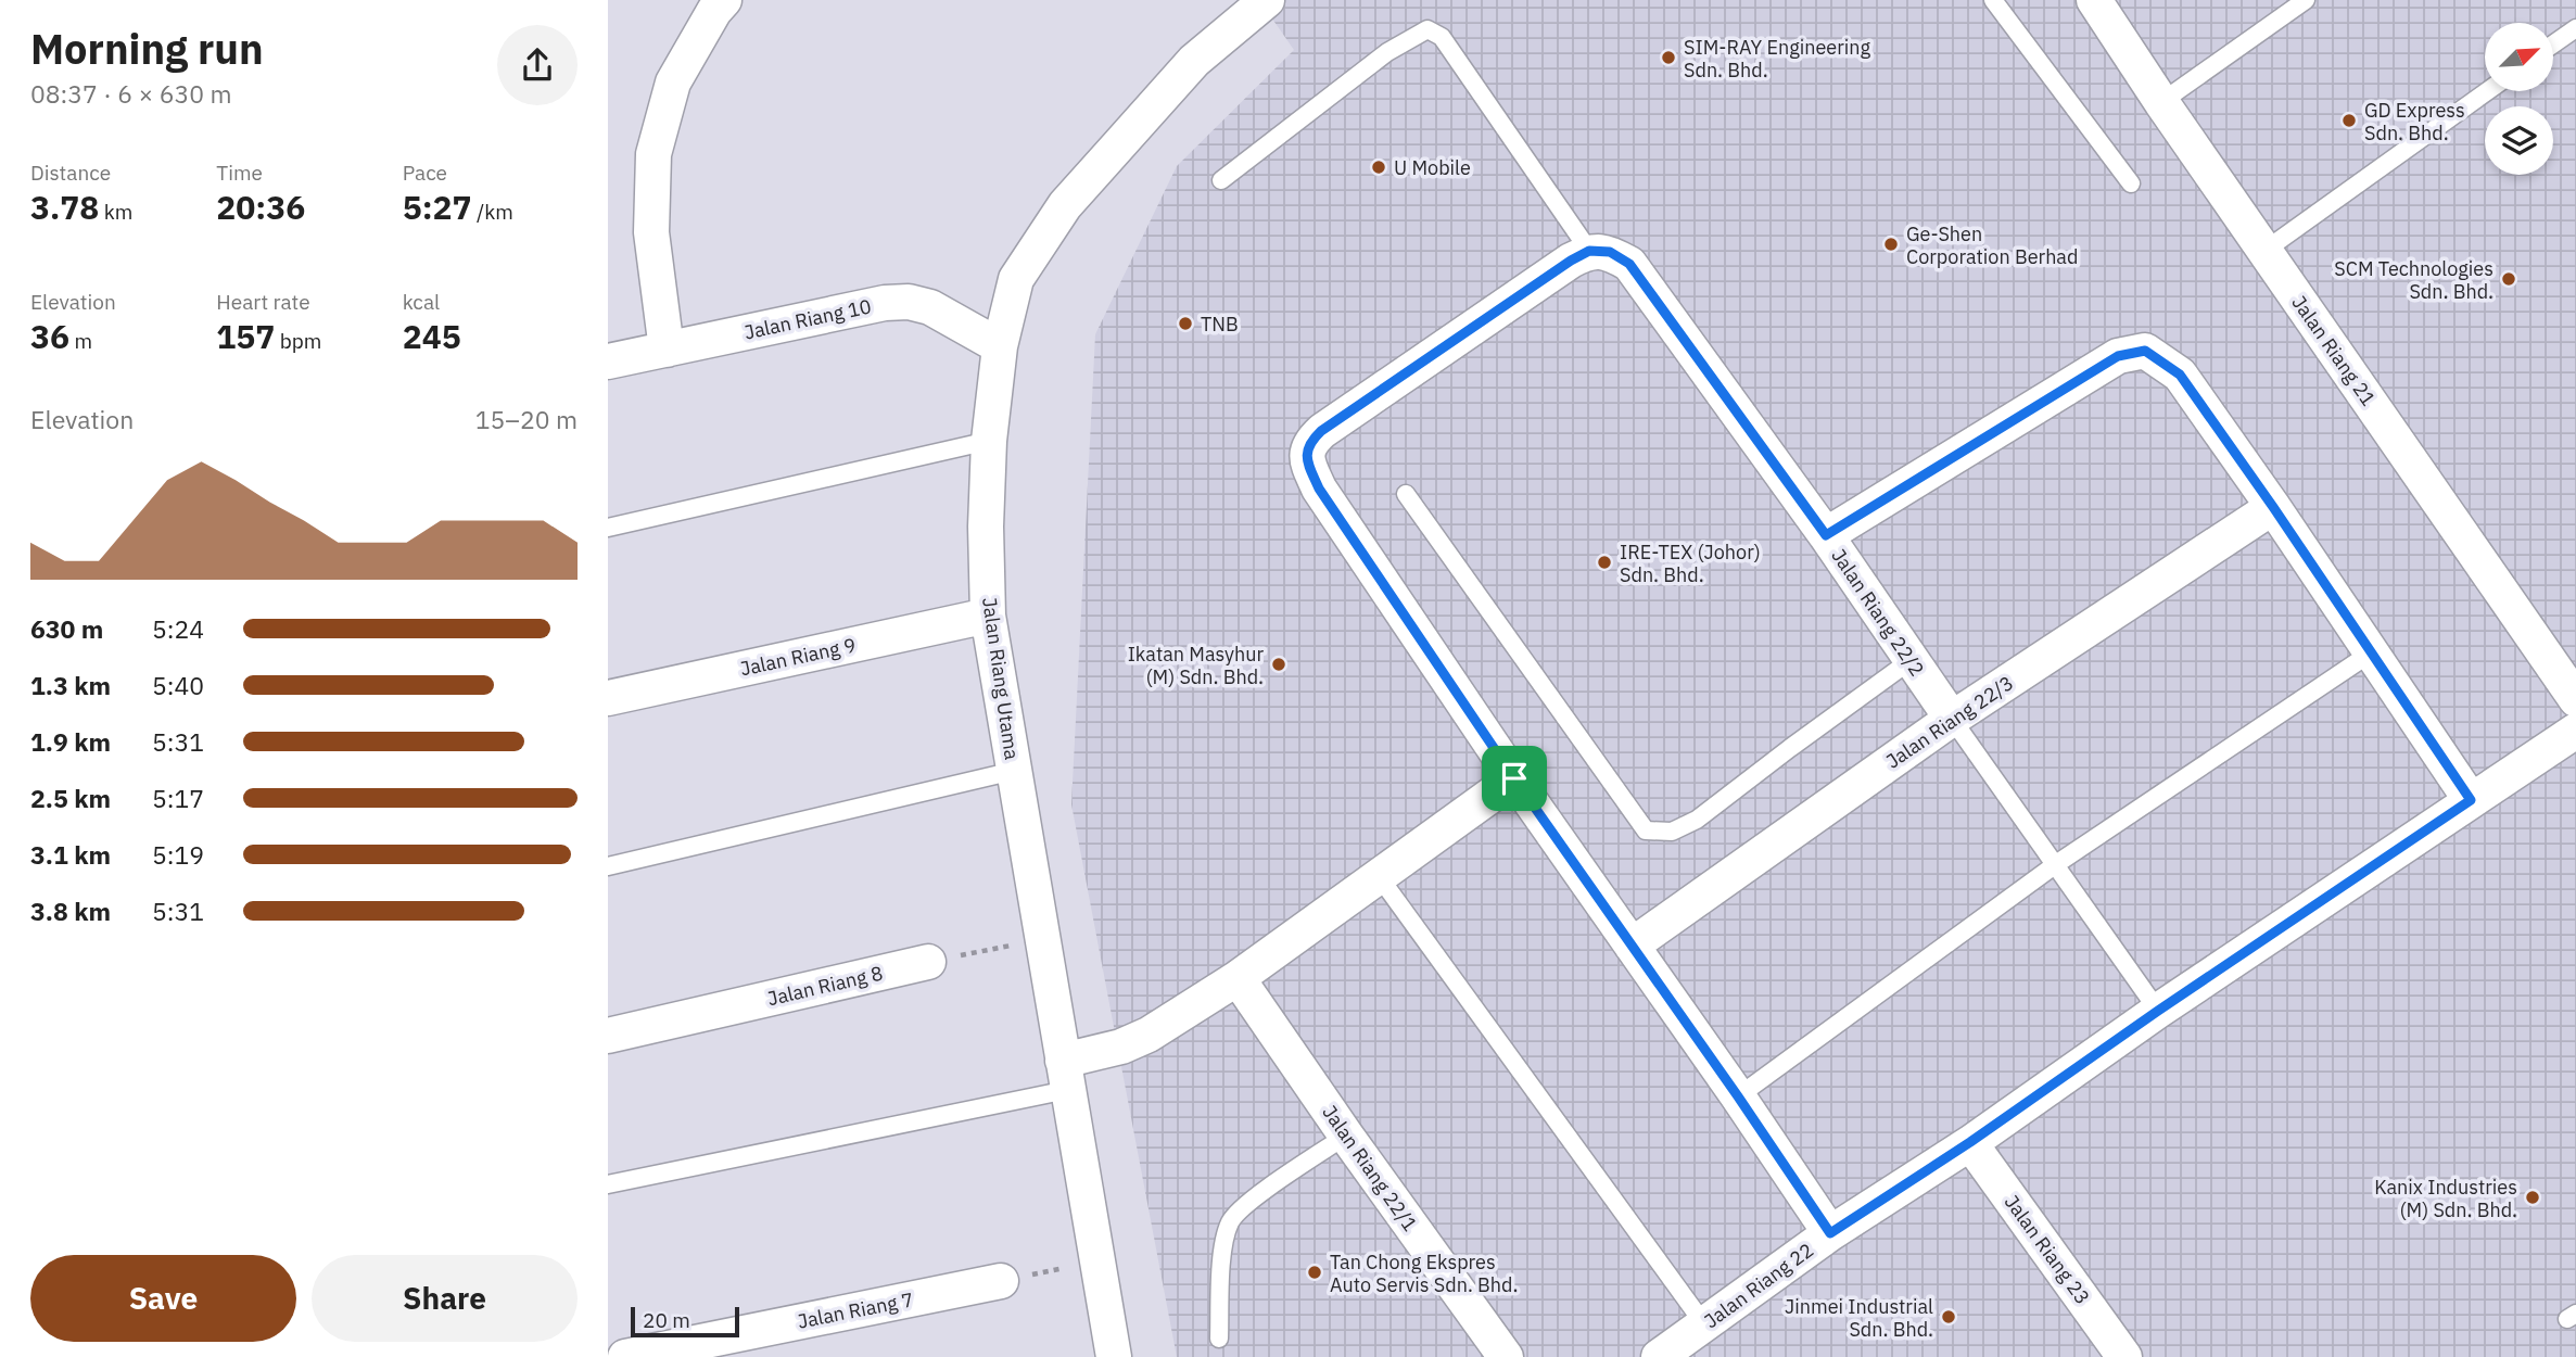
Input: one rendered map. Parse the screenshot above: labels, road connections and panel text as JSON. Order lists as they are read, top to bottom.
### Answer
{
  "streets": {
    "street": [
      "Jalan Riang 10",
      "Jalan Riang 21",
      "Jalan Riang 22/2",
      "Jalan Riang 9",
      "Jalan Riang Utama",
      "Jalan Riang 22/3",
      "Jalan Riang 8",
      "Jalan Riang 22/1",
      "Jalan Riang 23",
      "Jalan Riang 22",
      "Jalan Riang 7"
    ]
  },
  "crossings": [
    ["Jalan Riang 10", "Jalan Riang Utama"],
    ["Jalan Riang 22/2", "Jalan Riang 22/3"],
    ["Jalan Riang 22/2", "Jalan Riang 22"],
    ["Jalan Riang 9", "Jalan Riang Utama"],
    ["Jalan Riang 23", "Jalan Riang 22"]
  ],
  "places": [
    "SIM-RAY Engineering Sdn. Bhd.",
    "GD Express Sdn. Bhd.",
    "U Mobile",
    "Ge-Shen Corporation Berhad",
    "SCM Technologies Sdn. Bhd.",
    "TNB",
    "IRE-TEX (Johor) Sdn. Bhd.",
    "Ikatan Masyhur (M) Sdn. Bhd.",
    "Kanix Industries (M) Sdn. Bhd.",
    "Tan Chong Ekspres Auto Servis Sdn. Bhd.",
    "Jinmei Industrial Sdn. Bhd."
  ],
  "scale_bar": "20 m",
  "north": "top right",
  "page": {
    "heading": ["Morning run", "08:37 · 6 × 630 m"],
    "stats": [
      ["Distance", "3.78 km"],
      ["Time", "20:36"],
      ["Pace", "5:27 /km"],
      ["Elevation", "36 m"],
      ["Heart rate", "157 bpm"],
      ["kcal", "245"]
    ],
    "chart": ["Elevation", "15–20 m"],
    "list": [
      {
        "name": "630 m",
        "note": "5:24"
      },
      {
        "name": "1.3 km",
        "note": "5:40"
      },
      {
        "name": "1.9 km",
        "note": "5:31"
      },
      {
        "name": "2.5 km",
        "note": "5:17"
      },
      {
        "name": "3.1 km",
        "note": "5:19"
      },
      {
        "name": "3.8 km",
        "note": "5:31"
      }
    ],
    "buttons": ["Save", "Share"],
    "scale": "20 m"
  }
}
